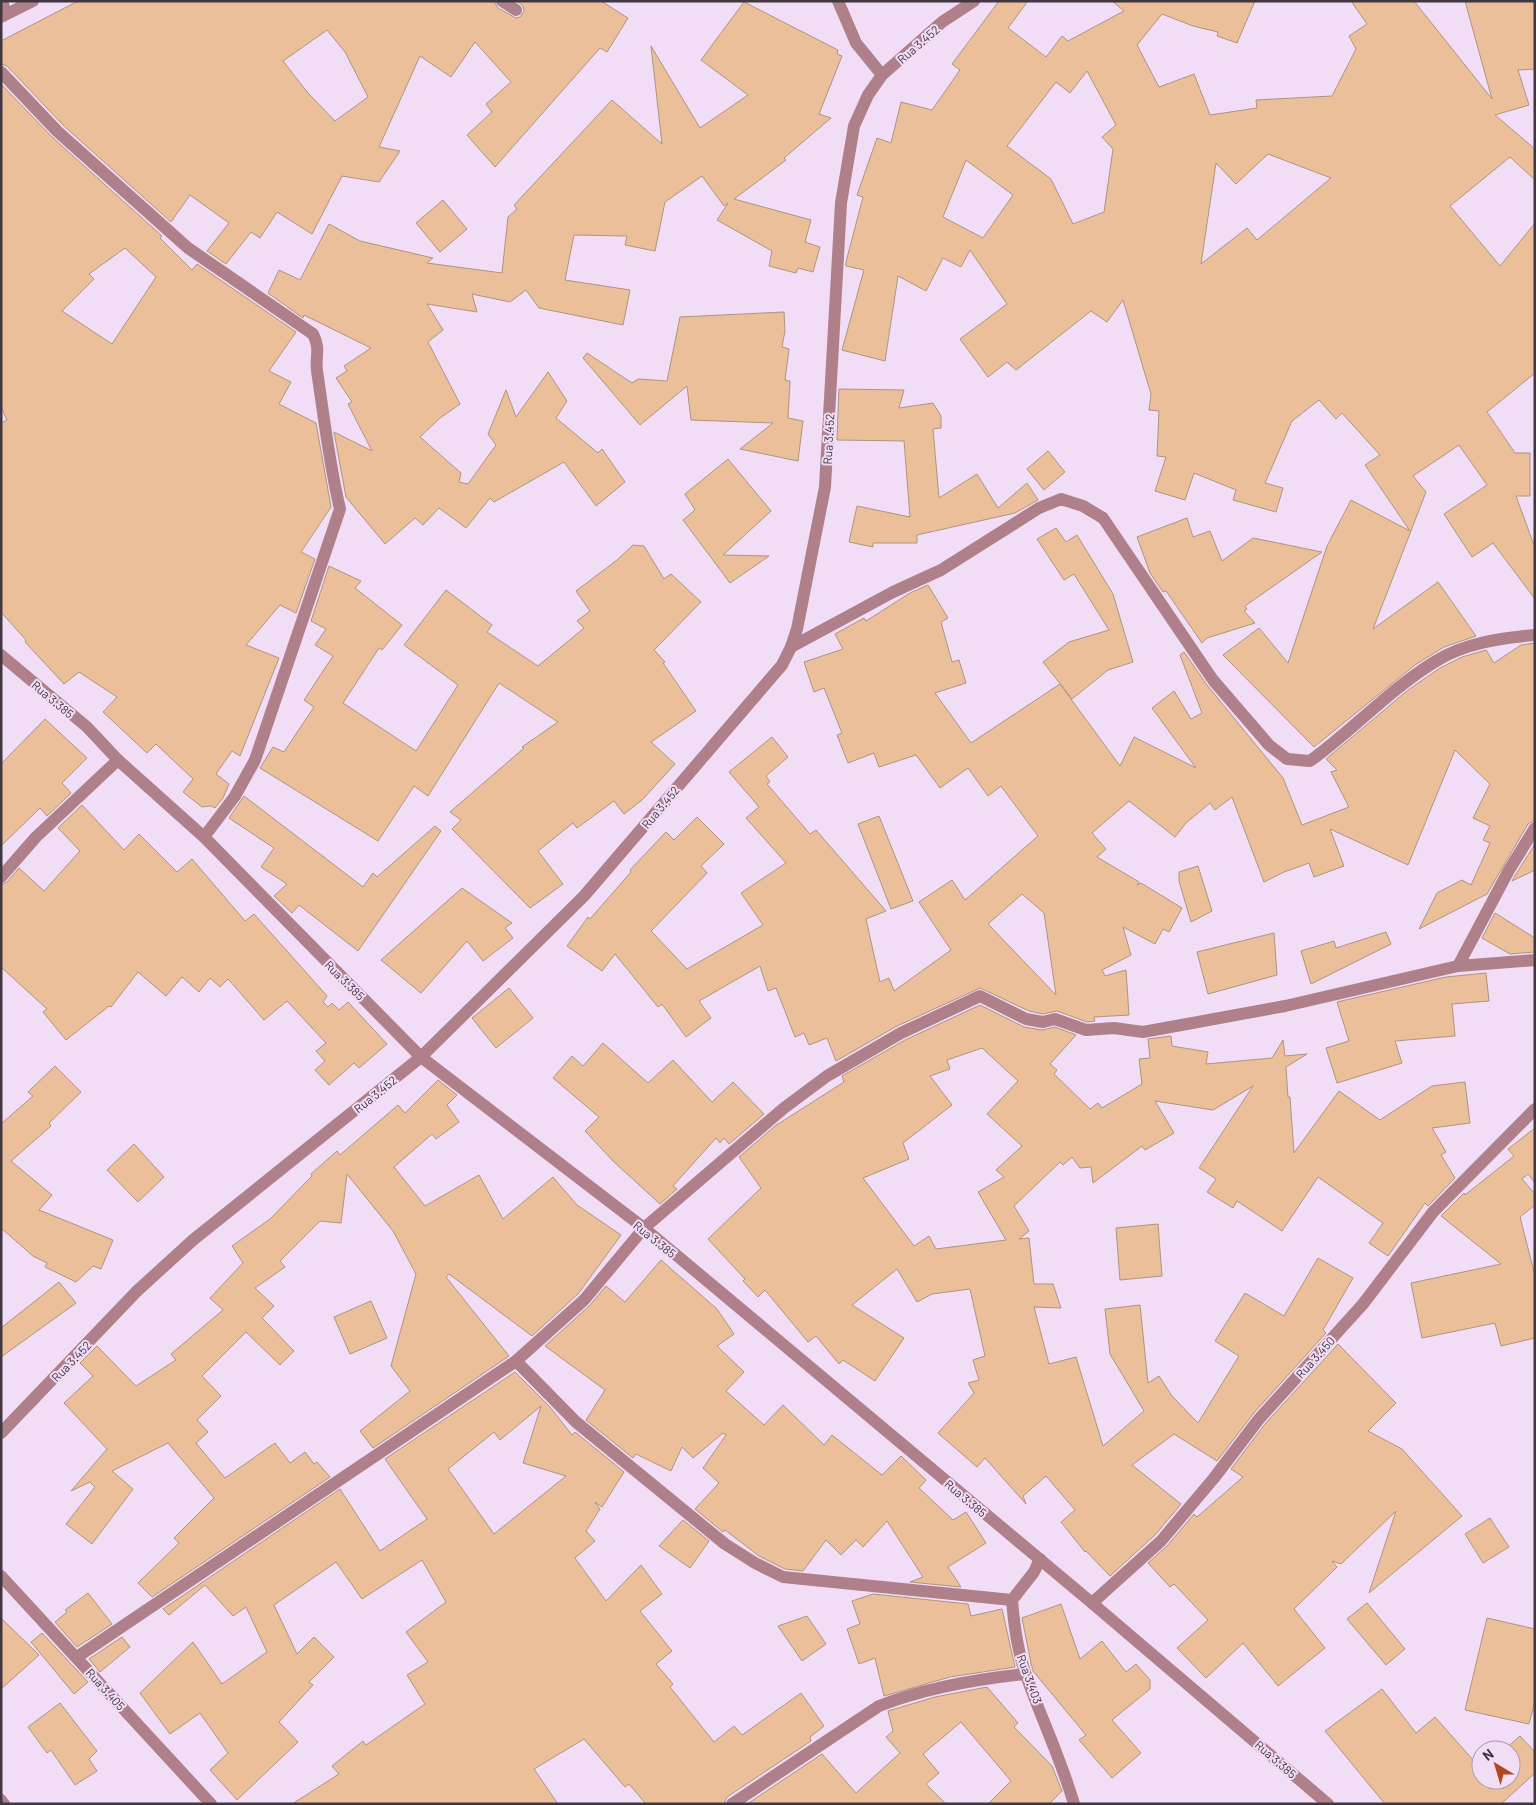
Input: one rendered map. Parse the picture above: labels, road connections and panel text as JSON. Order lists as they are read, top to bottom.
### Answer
{
  "streets": {
    "street": [
      "Rua 3.452",
      "Rua 3.385",
      "Rua 3.450",
      "Rua 3.403",
      "Rua 3.405"
    ]
  },
  "crossings": [
    ["Rua 3.452", "Rua 3.385"],
    ["Rua 3.385", "Rua 3.450"]
  ],
  "north": "top left"
}
